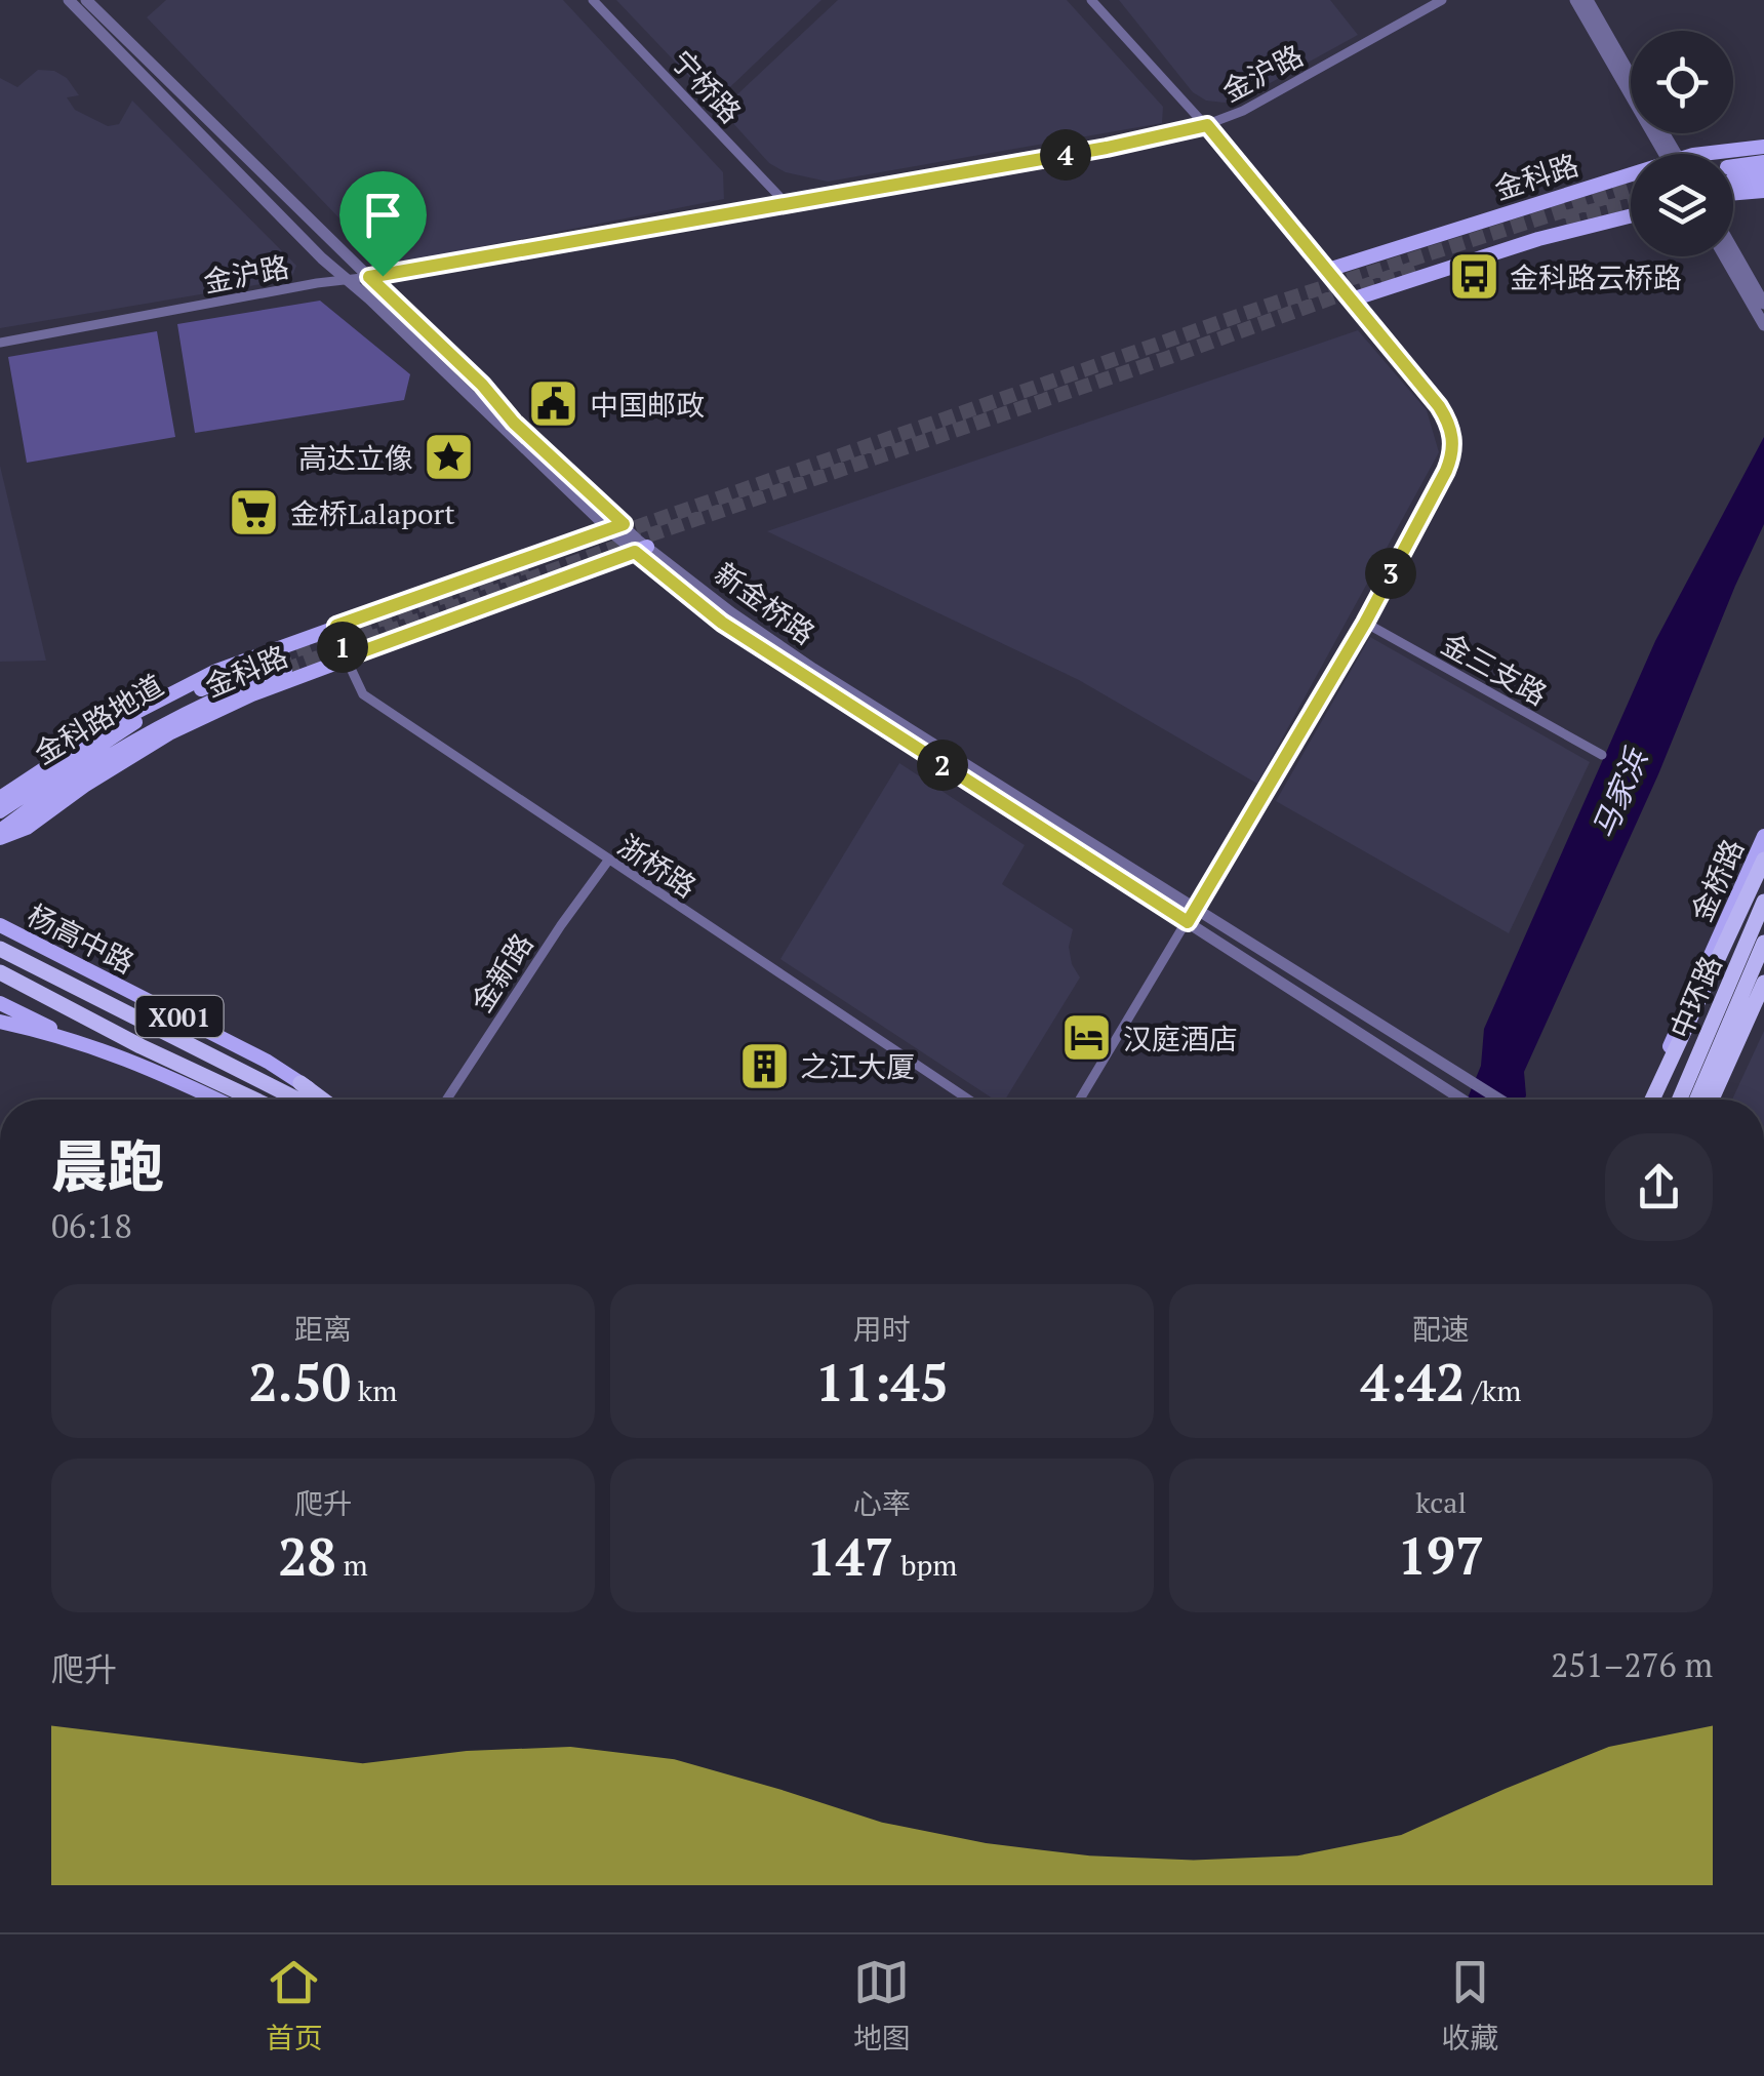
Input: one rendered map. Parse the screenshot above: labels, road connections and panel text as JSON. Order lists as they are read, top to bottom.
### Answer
{
  "streets": {
    "highway": ["中环路", "X001"],
    "main road": [
      "金科路",
      "金科路地道",
      "金桥路",
      "杨高中路"
    ],
    "street": [
      "金沪路",
      "宁桥路",
      "新金桥路",
      "金三支路",
      "浙桥路",
      "金新路"
    ]
  },
  "crossings": [
    ["金沪路", "宁桥路"],
    ["金沪路", "新金桥路"],
    ["金科路", "新金桥路"],
    ["金科路", "金科路地道"],
    ["金科路", "浙桥路"],
    ["浙桥路", "金新路"]
  ],
  "water": ["马家浜"],
  "places": {
    "bus stop": ["金科路云桥路"],
    "public building": ["中国邮政"],
    "place": ["高达立像"],
    "supermarket": ["金桥Lalaport"],
    "hotel": ["汉庭酒店"],
    "building": ["之江大厦"]
  },
  "page": {
    "pins": [
      "4",
      "3",
      "1",
      "2"
    ],
    "heading": ["晨跑", "06:18"],
    "stats": [
      ["距离", "2.50 km"],
      ["用时", "11:45"],
      ["配速", "4:42 /km"],
      ["爬升", "28 m"],
      ["心率", "147 bpm"],
      ["kcal", "197"]
    ],
    "chart": ["爬升", "251–276 m"],
    "tabs": ["首页", "地图", "收藏"]
  }
}
